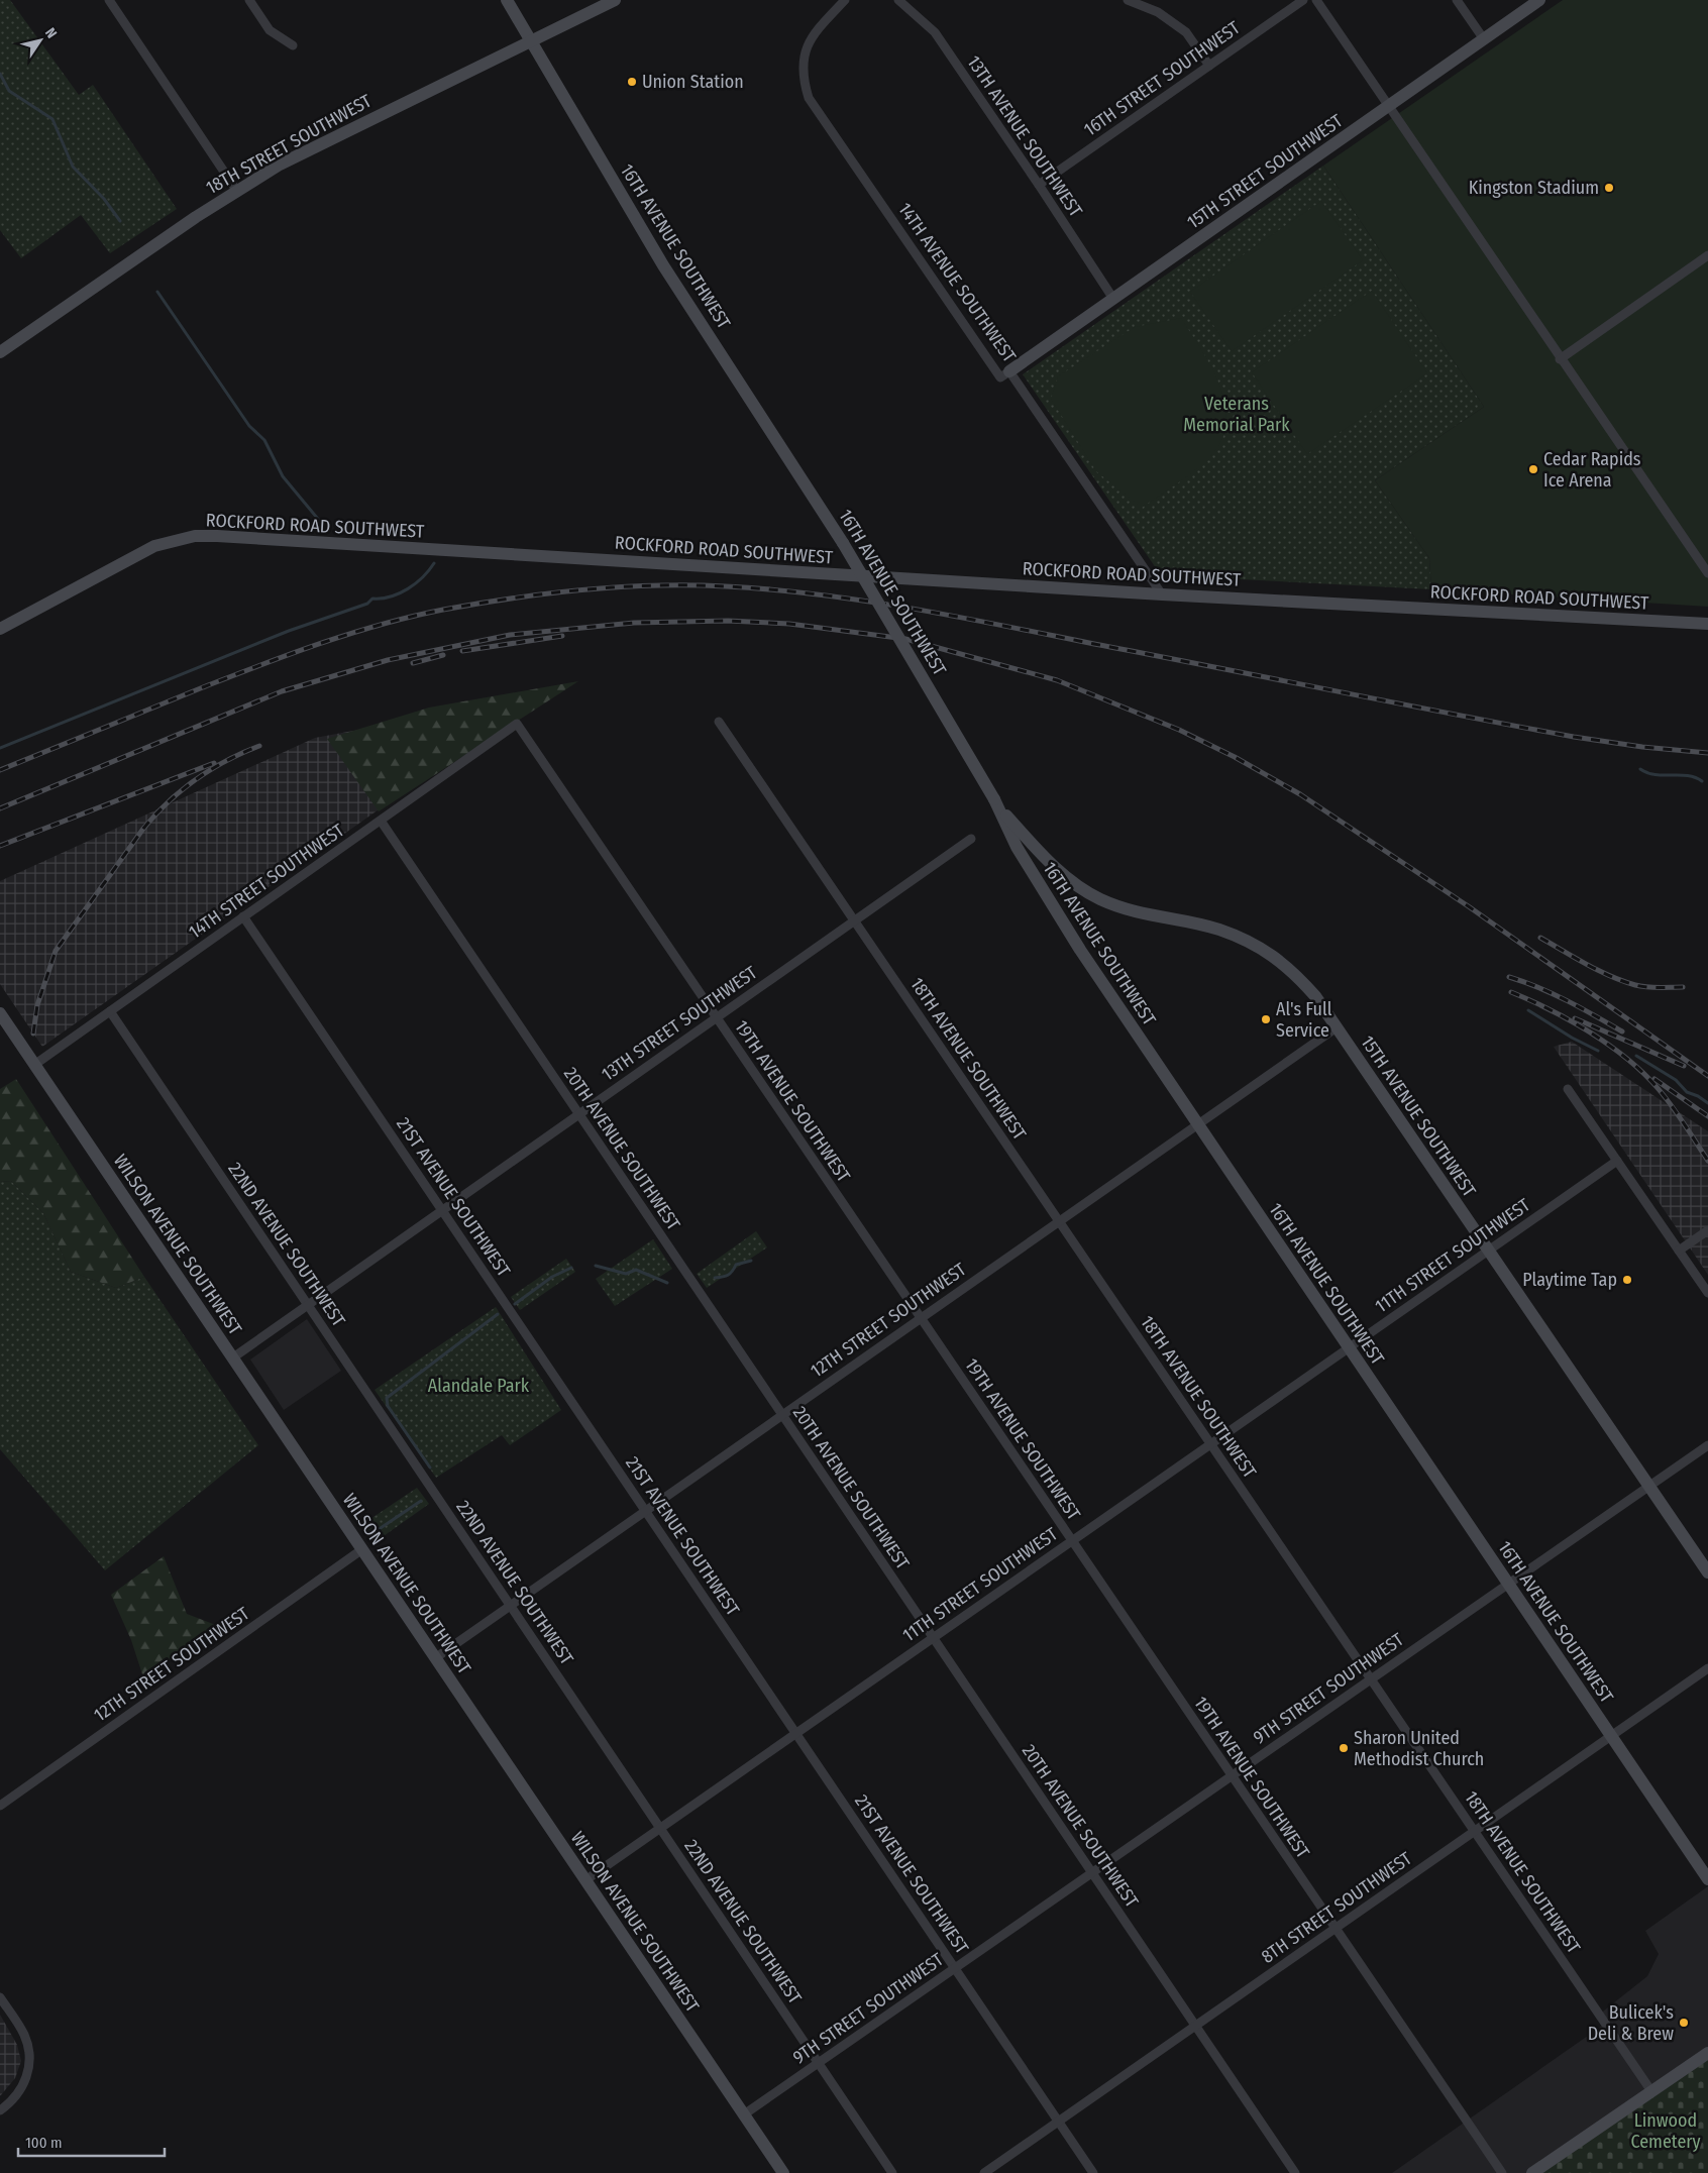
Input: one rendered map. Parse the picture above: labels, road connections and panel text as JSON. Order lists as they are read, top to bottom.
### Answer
{
  "streets": {
    "main road": [
      "18TH STREET SOUTHWEST",
      "15TH STREET SOUTHWEST",
      "16TH AVENUE SOUTHWEST",
      "ROCKFORD ROAD SOUTHWEST",
      "15TH AVENUE SOUTHWEST",
      "WILSON AVENUE SOUTHWEST"
    ],
    "street": [
      "16TH STREET SOUTHWEST",
      "13TH AVENUE SOUTHWEST",
      "14TH AVENUE SOUTHWEST",
      "14TH STREET SOUTHWEST",
      "13TH STREET SOUTHWEST",
      "18TH AVENUE SOUTHWEST",
      "19TH AVENUE SOUTHWEST",
      "20TH AVENUE SOUTHWEST",
      "21ST AVENUE SOUTHWEST",
      "22ND AVENUE SOUTHWEST",
      "11TH STREET SOUTHWEST",
      "12TH STREET SOUTHWEST",
      "9TH STREET SOUTHWEST",
      "8TH STREET SOUTHWEST"
    ]
  },
  "crossings": [
    ["16TH STREET SOUTHWEST", "13TH AVENUE SOUTHWEST"],
    ["13TH AVENUE SOUTHWEST", "15TH STREET SOUTHWEST"],
    ["18TH STREET SOUTHWEST", "16TH AVENUE SOUTHWEST"],
    ["15TH STREET SOUTHWEST", "14TH AVENUE SOUTHWEST"],
    ["16TH AVENUE SOUTHWEST", "15TH AVENUE SOUTHWEST"],
    ["16TH AVENUE SOUTHWEST", "11TH STREET SOUTHWEST"],
    ["16TH AVENUE SOUTHWEST", "12TH STREET SOUTHWEST"],
    ["16TH AVENUE SOUTHWEST", "9TH STREET SOUTHWEST"],
    ["16TH AVENUE SOUTHWEST", "8TH STREET SOUTHWEST"],
    ["14TH AVENUE SOUTHWEST", "ROCKFORD ROAD SOUTHWEST"],
    ["14TH STREET SOUTHWEST", "19TH AVENUE SOUTHWEST"],
    ["14TH STREET SOUTHWEST", "20TH AVENUE SOUTHWEST"],
    ["14TH STREET SOUTHWEST", "21ST AVENUE SOUTHWEST"],
    ["14TH STREET SOUTHWEST", "WILSON AVENUE SOUTHWEST"],
    ["14TH STREET SOUTHWEST", "22ND AVENUE SOUTHWEST"],
    ["13TH STREET SOUTHWEST", "18TH AVENUE SOUTHWEST"],
    ["13TH STREET SOUTHWEST", "19TH AVENUE SOUTHWEST"],
    ["13TH STREET SOUTHWEST", "20TH AVENUE SOUTHWEST"],
    ["13TH STREET SOUTHWEST", "21ST AVENUE SOUTHWEST"],
    ["13TH STREET SOUTHWEST", "WILSON AVENUE SOUTHWEST"],
    ["13TH STREET SOUTHWEST", "22ND AVENUE SOUTHWEST"],
    ["18TH AVENUE SOUTHWEST", "11TH STREET SOUTHWEST"],
    ["18TH AVENUE SOUTHWEST", "12TH STREET SOUTHWEST"],
    ["18TH AVENUE SOUTHWEST", "9TH STREET SOUTHWEST"],
    ["18TH AVENUE SOUTHWEST", "8TH STREET SOUTHWEST"],
    ["19TH AVENUE SOUTHWEST", "11TH STREET SOUTHWEST"],
    ["19TH AVENUE SOUTHWEST", "12TH STREET SOUTHWEST"],
    ["19TH AVENUE SOUTHWEST", "9TH STREET SOUTHWEST"],
    ["19TH AVENUE SOUTHWEST", "8TH STREET SOUTHWEST"],
    ["15TH AVENUE SOUTHWEST", "11TH STREET SOUTHWEST"],
    ["15TH AVENUE SOUTHWEST", "12TH STREET SOUTHWEST"],
    ["15TH AVENUE SOUTHWEST", "9TH STREET SOUTHWEST"],
    ["20TH AVENUE SOUTHWEST", "11TH STREET SOUTHWEST"],
    ["20TH AVENUE SOUTHWEST", "12TH STREET SOUTHWEST"],
    ["20TH AVENUE SOUTHWEST", "9TH STREET SOUTHWEST"],
    ["20TH AVENUE SOUTHWEST", "8TH STREET SOUTHWEST"],
    ["21ST AVENUE SOUTHWEST", "11TH STREET SOUTHWEST"],
    ["21ST AVENUE SOUTHWEST", "12TH STREET SOUTHWEST"],
    ["21ST AVENUE SOUTHWEST", "9TH STREET SOUTHWEST"],
    ["21ST AVENUE SOUTHWEST", "8TH STREET SOUTHWEST"],
    ["WILSON AVENUE SOUTHWEST", "11TH STREET SOUTHWEST"],
    ["WILSON AVENUE SOUTHWEST", "12TH STREET SOUTHWEST"],
    ["WILSON AVENUE SOUTHWEST", "9TH STREET SOUTHWEST"],
    ["22ND AVENUE SOUTHWEST", "11TH STREET SOUTHWEST"],
    ["22ND AVENUE SOUTHWEST", "12TH STREET SOUTHWEST"],
    ["22ND AVENUE SOUTHWEST", "9TH STREET SOUTHWEST"]
  ],
  "parks": ["Veterans Memorial Park", "Alandale Park", "Linwood Cemetery"],
  "places": [
    "Union Station",
    "Kingston Stadium",
    "Cedar Rapids Ice Arena",
    "Al's Full Service",
    "Playtime Tap",
    "Sharon United Methodist Church",
    "Bulicek's Deli & Brew"
  ],
  "scale_bar": "100 m",
  "north": "top right"
}
